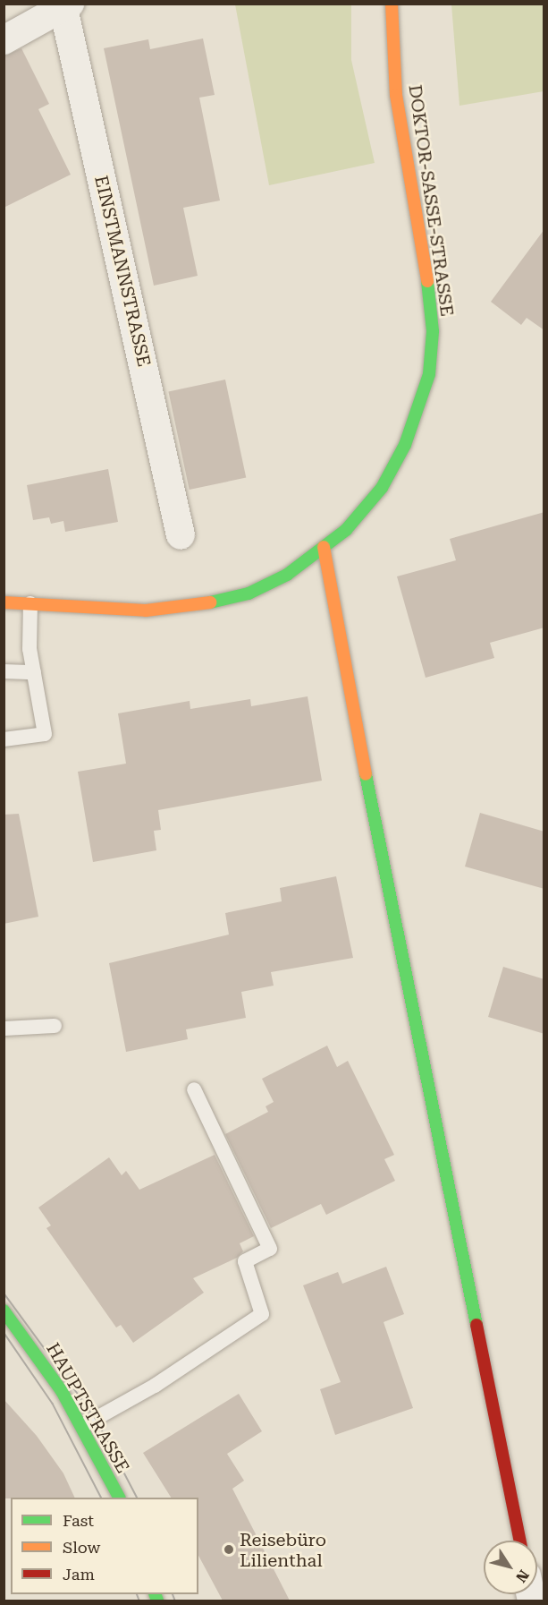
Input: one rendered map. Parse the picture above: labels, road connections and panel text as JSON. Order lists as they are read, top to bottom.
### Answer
{
  "streets": {
    "street": ["DOKTOR-SASSE-STRASSE", "EINSTMANNSTRASSE", "HAUPTSTRASSE"]
  },
  "places": ["Reisebüro Lilienthal"],
  "legend": ["Fast", "Slow", "Jam"],
  "north": "bottom right"
}
